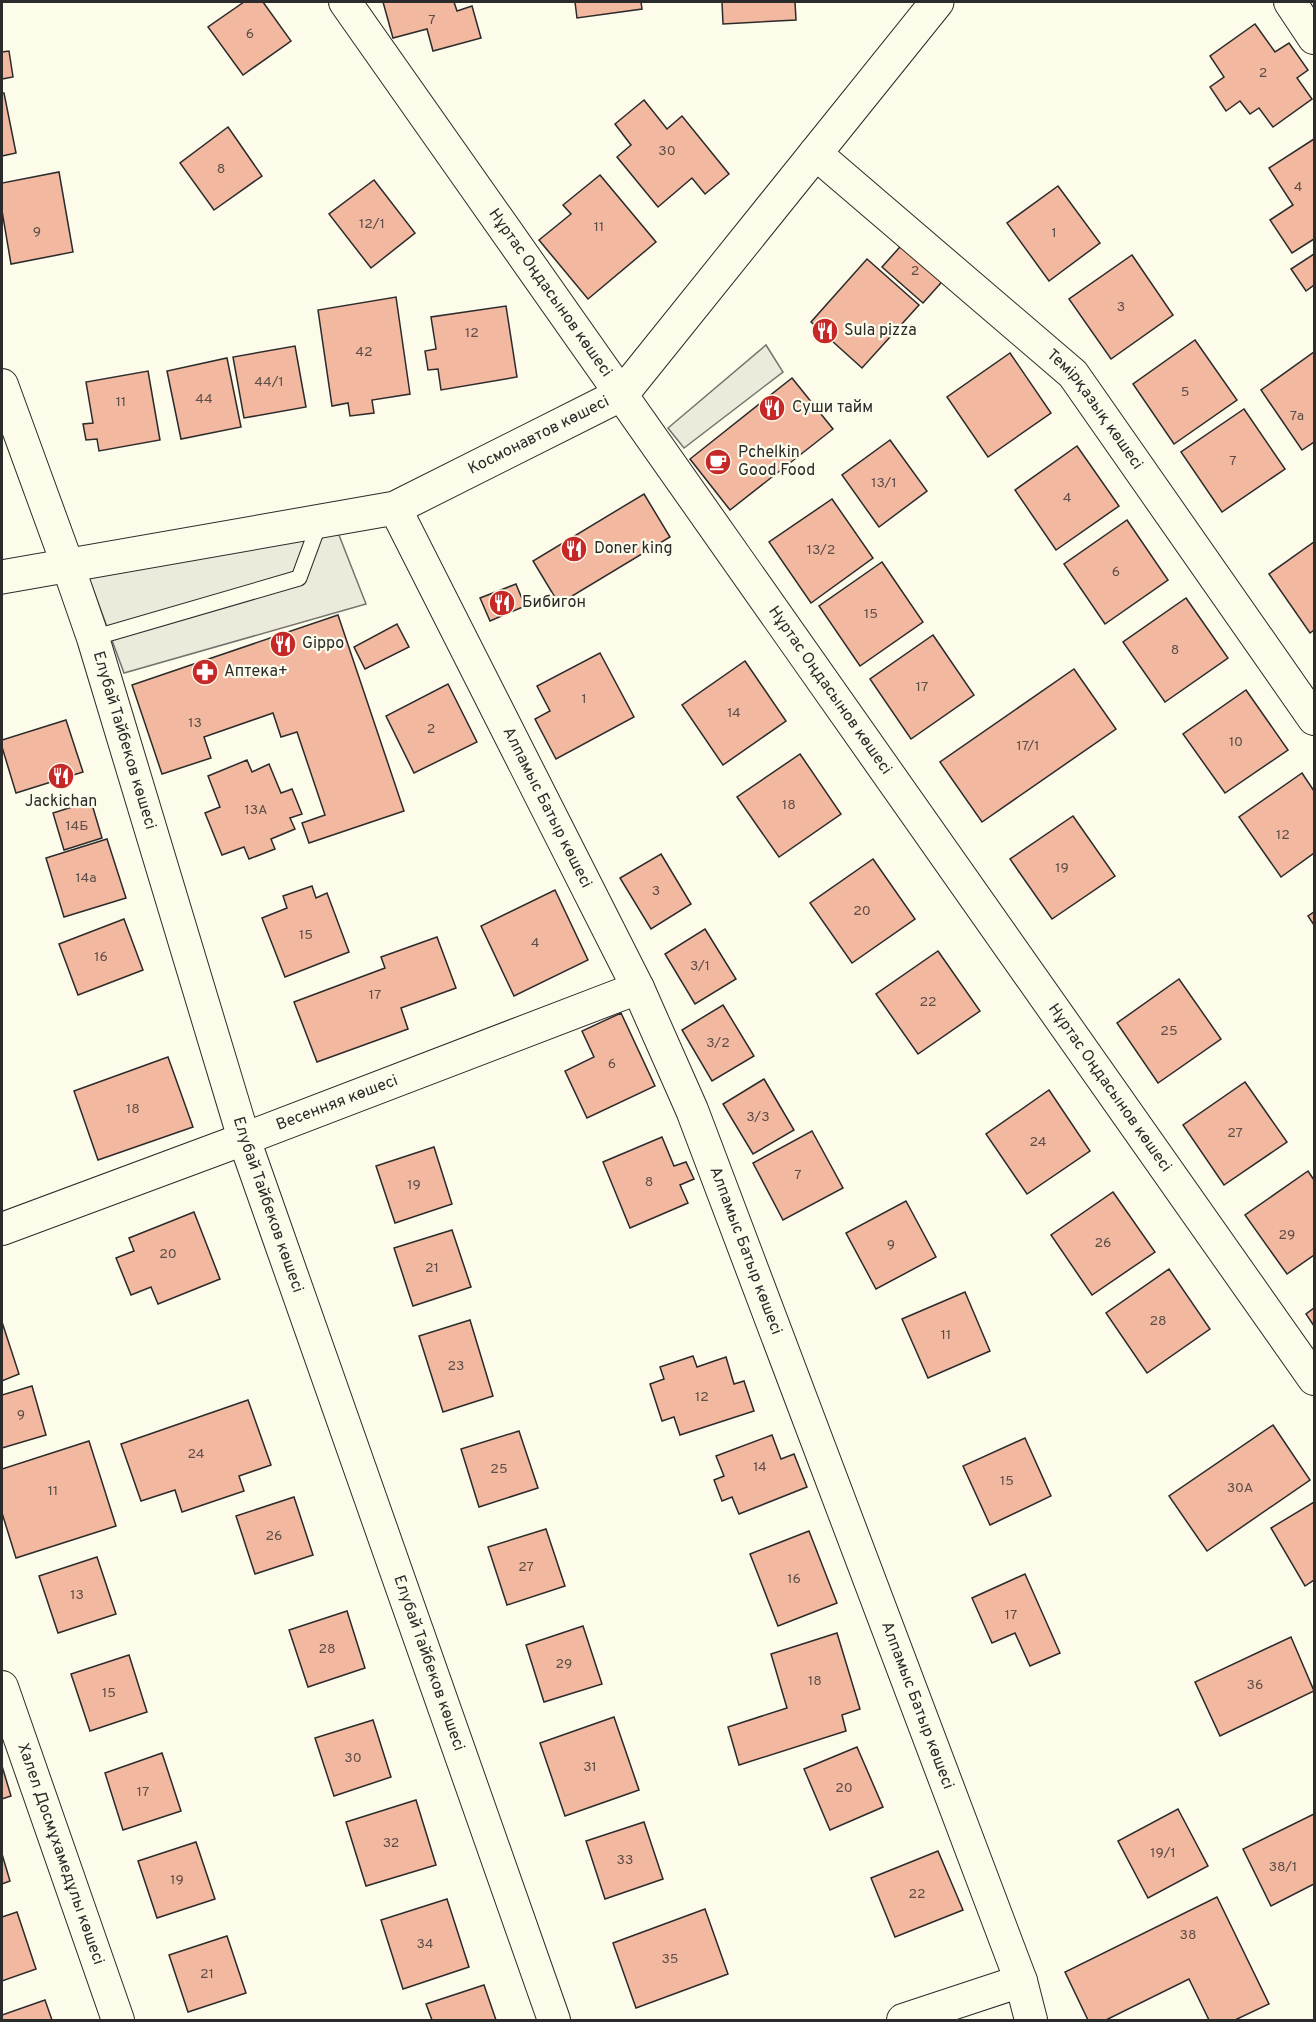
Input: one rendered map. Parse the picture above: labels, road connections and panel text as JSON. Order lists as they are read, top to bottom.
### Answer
{
  "streets": {
    "street": [
      "Нұртас Оңдасынов көшесі",
      "Темірқазық көшесі",
      "Космонавтов көшесі",
      "Елубай Тайбеков көшесі",
      "Алпамыс Батыр көшесі",
      "Весенняя көшесі",
      "Халел Досмұхамедұлы көшесі"
    ]
  },
  "crossings": [
    ["Нұртас Оңдасынов көшесі", "Космонавтов көшесі"],
    ["Темірқазық көшесі", "Космонавтов көшесі"],
    ["Космонавтов көшесі", "Елубай Тайбеков көшесі"],
    ["Космонавтов көшесі", "Алпамыс Батыр көшесі"],
    ["Елубай Тайбеков көшесі", "Весенняя көшесі"],
    ["Алпамыс Батыр көшесі", "Весенняя көшесі"]
  ],
  "places": {
    "restaurant": [
      "Sula pizza",
      "Суши тайм",
      "Doner king",
      "Бибигон",
      "Gippo",
      "Jackichan"
    ],
    "cafe": ["Pchelkin Good Food"],
    "pharmacy": ["Аптека+"]
  },
  "house_numbers": [
    "7",
    "6",
    "2",
    "30",
    "8",
    "4",
    "12/1",
    "11",
    "9",
    "1",
    "2",
    "3",
    "12",
    "42",
    "44/1",
    "5",
    "44",
    "11",
    "7а",
    "7",
    "13/1",
    "4",
    "13/2",
    "6",
    "15",
    "8",
    "17",
    "1",
    "14",
    "13",
    "2",
    "10",
    "17/1",
    "18",
    "13А",
    "14Б",
    "12",
    "19",
    "14а",
    "3",
    "20",
    "15",
    "4",
    "16",
    "3/1",
    "17",
    "22",
    "25",
    "3/2",
    "6",
    "18",
    "3/3",
    "27",
    "24",
    "7",
    "8",
    "19",
    "29",
    "26",
    "9",
    "20",
    "21",
    "28",
    "11",
    "23",
    "12",
    "9",
    "24",
    "14",
    "25",
    "15",
    "30А",
    "11",
    "26",
    "27",
    "16",
    "13",
    "17",
    "28",
    "29",
    "18",
    "36",
    "15",
    "30",
    "31",
    "20",
    "17",
    "32",
    "19/1",
    "33",
    "38/1",
    "19",
    "22",
    "38",
    "34",
    "35",
    "21"
  ]
}
